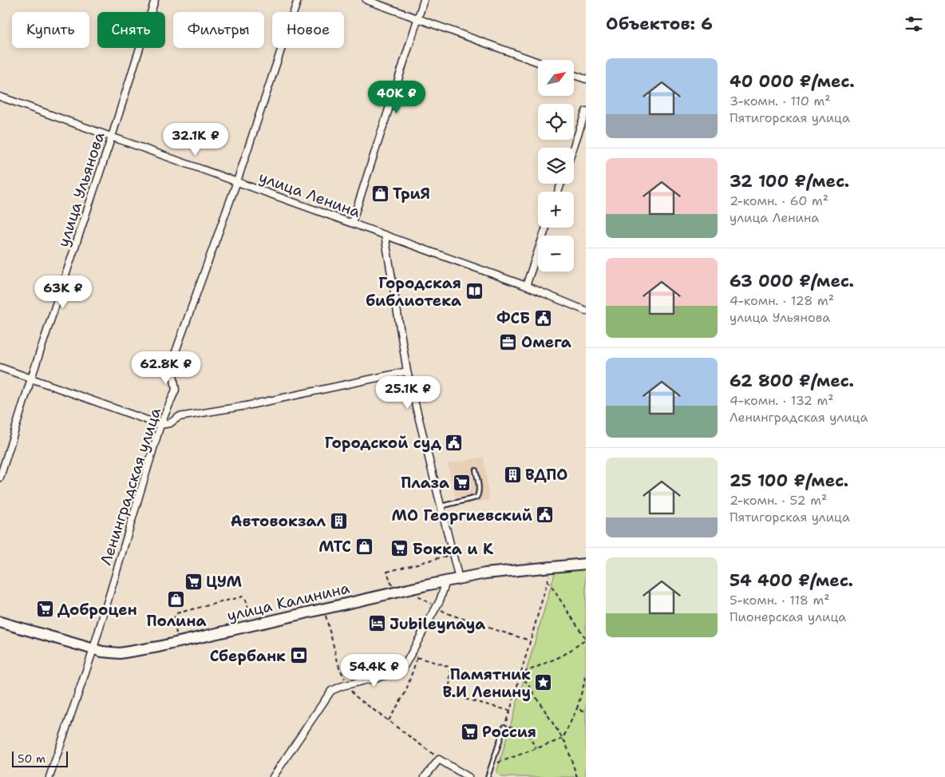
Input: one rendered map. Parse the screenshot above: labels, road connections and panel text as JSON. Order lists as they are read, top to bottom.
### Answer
{
  "streets": {
    "main road": ["улица Калинина"],
    "street": ["улица Ульянова", "улица Ленина", "Ленинградская улица"]
  },
  "crossings": [
    ["улица Ульянова", "улица Ленина"],
    ["улица Ленина", "Ленинградская улица"],
    ["Ленинградская улица", "улица Калинина"]
  ],
  "places": {
    "shop": ["ТриЯ", "МТС", "Полина"],
    "library": ["Городская библиотека"],
    "public building": ["ФСБ", "Городской суд", "МО Георгиевский"],
    "office": ["Омега"],
    "building": ["ВДПО", "Автовокзал"],
    "supermarket": [
      "Плаза",
      "Бокка и К",
      "ЦУМ",
      "Доброцен",
      "Россия"
    ],
    "hotel": ["Jubileynaya"],
    "bank": ["Сбербанк"],
    "place": ["Памятник В.И Ленину"]
  },
  "scale_bar": "50 m",
  "north": "top right",
  "page": {
    "heading": "Объектов: 6",
    "chip": [
      "Купить",
      "Снять",
      "Фильтры",
      "Новое"
    ],
    "list": [
      {
        "name": "40 000 ₽/мес.",
        "note": "3-комн. · 110 m² · Пятигорская улица"
      },
      {
        "name": "32 100 ₽/мес.",
        "note": "2-комн. · 60 m² · улица Ленина"
      },
      {
        "name": "63 000 ₽/мес.",
        "note": "4-комн. · 128 m² · улица Ульянова"
      },
      {
        "name": "62 800 ₽/мес.",
        "note": "4-комн. · 132 m² · Ленинградская улица"
      },
      {
        "name": "25 100 ₽/мес.",
        "note": "2-комн. · 52 m² · Пятигорская улица"
      },
      {
        "name": "54 400 ₽/мес.",
        "note": "5-комн. · 118 m² · Пионерская улица"
      }
    ],
    "map_buttons": ["+", "−"],
    "price": [
      "40K ₽",
      "32.1K ₽",
      "63K ₽",
      "62.8K ₽",
      "25.1K ₽",
      "54.4K ₽"
    ],
    "scale": "50 m"
  }
}
